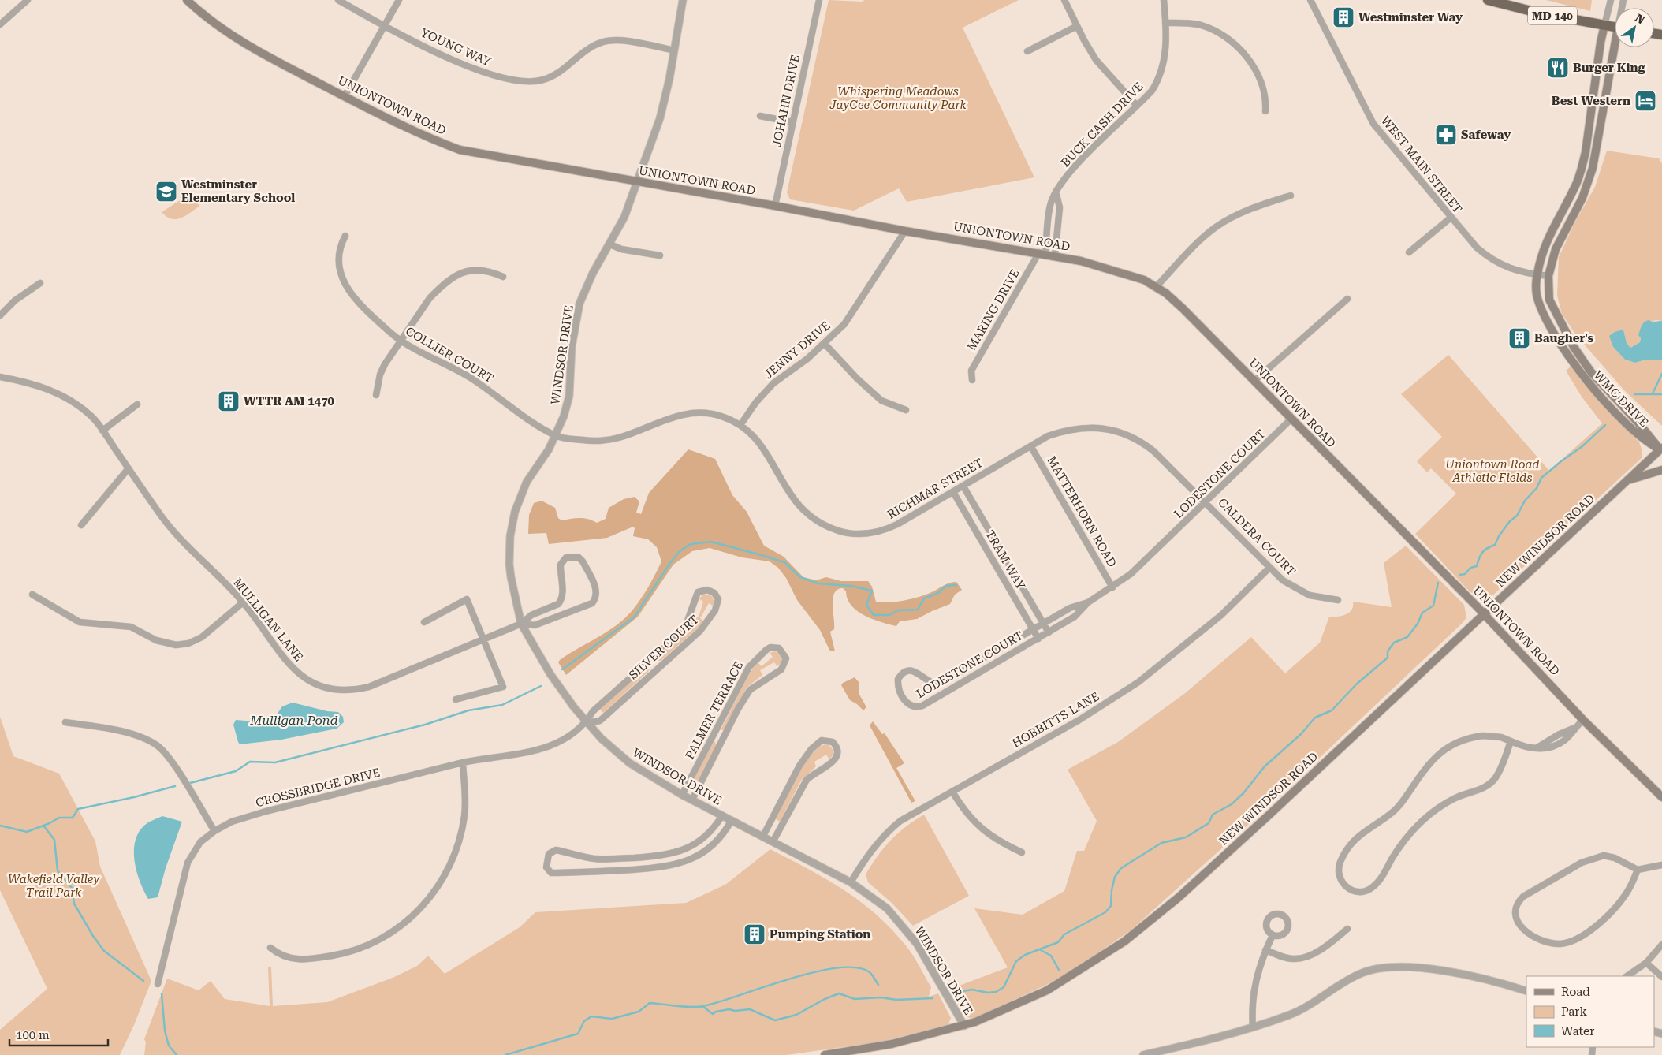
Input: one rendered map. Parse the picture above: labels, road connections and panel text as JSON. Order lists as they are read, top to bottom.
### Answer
{
  "streets": {
    "highway": ["MD 140"],
    "main road": ["UNIONTOWN ROAD", "WMC DRIVE", "NEW WINDSOR ROAD"],
    "street": [
      "YOUNG WAY",
      "JOHAHN DRIVE",
      "BUCK CASH DRIVE",
      "WEST MAIN STREET",
      "MARING DRIVE",
      "JENNY DRIVE",
      "COLLIER COURT",
      "WINDSOR DRIVE",
      "LODESTONE COURT",
      "RICHMAR STREET",
      "MATTERHORN ROAD",
      "CALDERA COURT",
      "TRAM WAY",
      "MULLIGAN LANE",
      "SILVER COURT",
      "PALMER TERRACE",
      "HOBBITTS LANE",
      "CROSSBRIDGE DRIVE"
    ]
  },
  "crossings": [
    ["MD 140", "WMC DRIVE"],
    ["YOUNG WAY", "WINDSOR DRIVE"],
    ["JOHAHN DRIVE", "UNIONTOWN ROAD"],
    ["UNIONTOWN ROAD", "BUCK CASH DRIVE"],
    ["UNIONTOWN ROAD", "MARING DRIVE"],
    ["UNIONTOWN ROAD", "JENNY DRIVE"],
    ["UNIONTOWN ROAD", "WINDSOR DRIVE"],
    ["UNIONTOWN ROAD", "LODESTONE COURT"],
    ["UNIONTOWN ROAD", "NEW WINDSOR ROAD"],
    ["BUCK CASH DRIVE", "MARING DRIVE"],
    ["WEST MAIN STREET", "WMC DRIVE"],
    ["JENNY DRIVE", "RICHMAR STREET"],
    ["COLLIER COURT", "WINDSOR DRIVE"],
    ["COLLIER COURT", "RICHMAR STREET"],
    ["WINDSOR DRIVE", "RICHMAR STREET"],
    ["WINDSOR DRIVE", "NEW WINDSOR ROAD"],
    ["WINDSOR DRIVE", "MULLIGAN LANE"],
    ["WINDSOR DRIVE", "SILVER COURT"],
    ["WINDSOR DRIVE", "PALMER TERRACE"],
    ["WINDSOR DRIVE", "HOBBITTS LANE"],
    ["WINDSOR DRIVE", "CROSSBRIDGE DRIVE"],
    ["WMC DRIVE", "NEW WINDSOR ROAD"],
    ["LODESTONE COURT", "RICHMAR STREET"],
    ["LODESTONE COURT", "MATTERHORN ROAD"],
    ["LODESTONE COURT", "CALDERA COURT"],
    ["LODESTONE COURT", "TRAM WAY"],
    ["RICHMAR STREET", "MATTERHORN ROAD"],
    ["RICHMAR STREET", "CALDERA COURT"],
    ["RICHMAR STREET", "TRAM WAY"],
    ["CALDERA COURT", "HOBBITTS LANE"],
    ["SILVER COURT", "CROSSBRIDGE DRIVE"]
  ],
  "water": ["Mulligan Pond"],
  "parks": ["Whispering Meadows JayCee Community Park", "Uniontown Road Athletic Fields", "Wakefield Valley Trail Park"],
  "places": {
    "building": [
      "Westminster Way",
      "Baugher's",
      "WTTR AM 1470",
      "Pumping Station"
    ],
    "restaurant": ["Burger King"],
    "hotel": ["Best Western"],
    "pharmacy": ["Safeway"],
    "school or university": ["Westminster Elementary School"]
  },
  "legend": ["Road", "Park", "Water"],
  "scale_bar": "100 m",
  "north": "top right"
}
